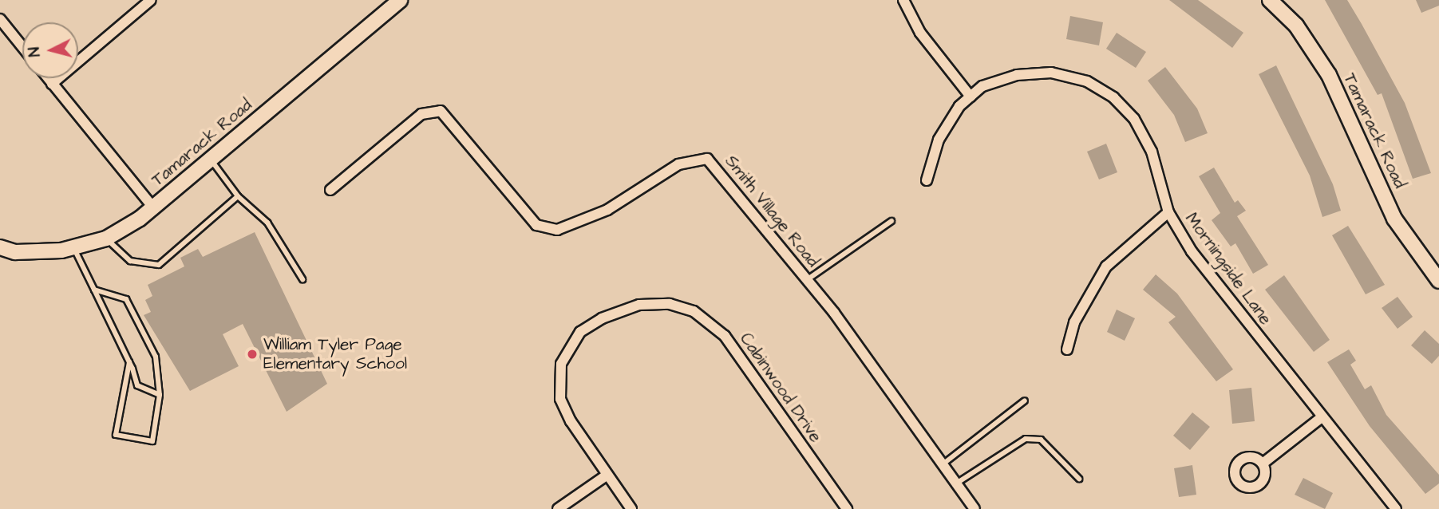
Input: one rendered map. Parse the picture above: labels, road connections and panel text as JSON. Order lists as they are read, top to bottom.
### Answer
{
  "streets": {
    "street": [
      "Tamarack Road",
      "Smith Village Road",
      "Morningside Lane",
      "Cabinwood Drive"
    ]
  },
  "places": ["William Tyler Page Elementary School"],
  "north": "left"
}
